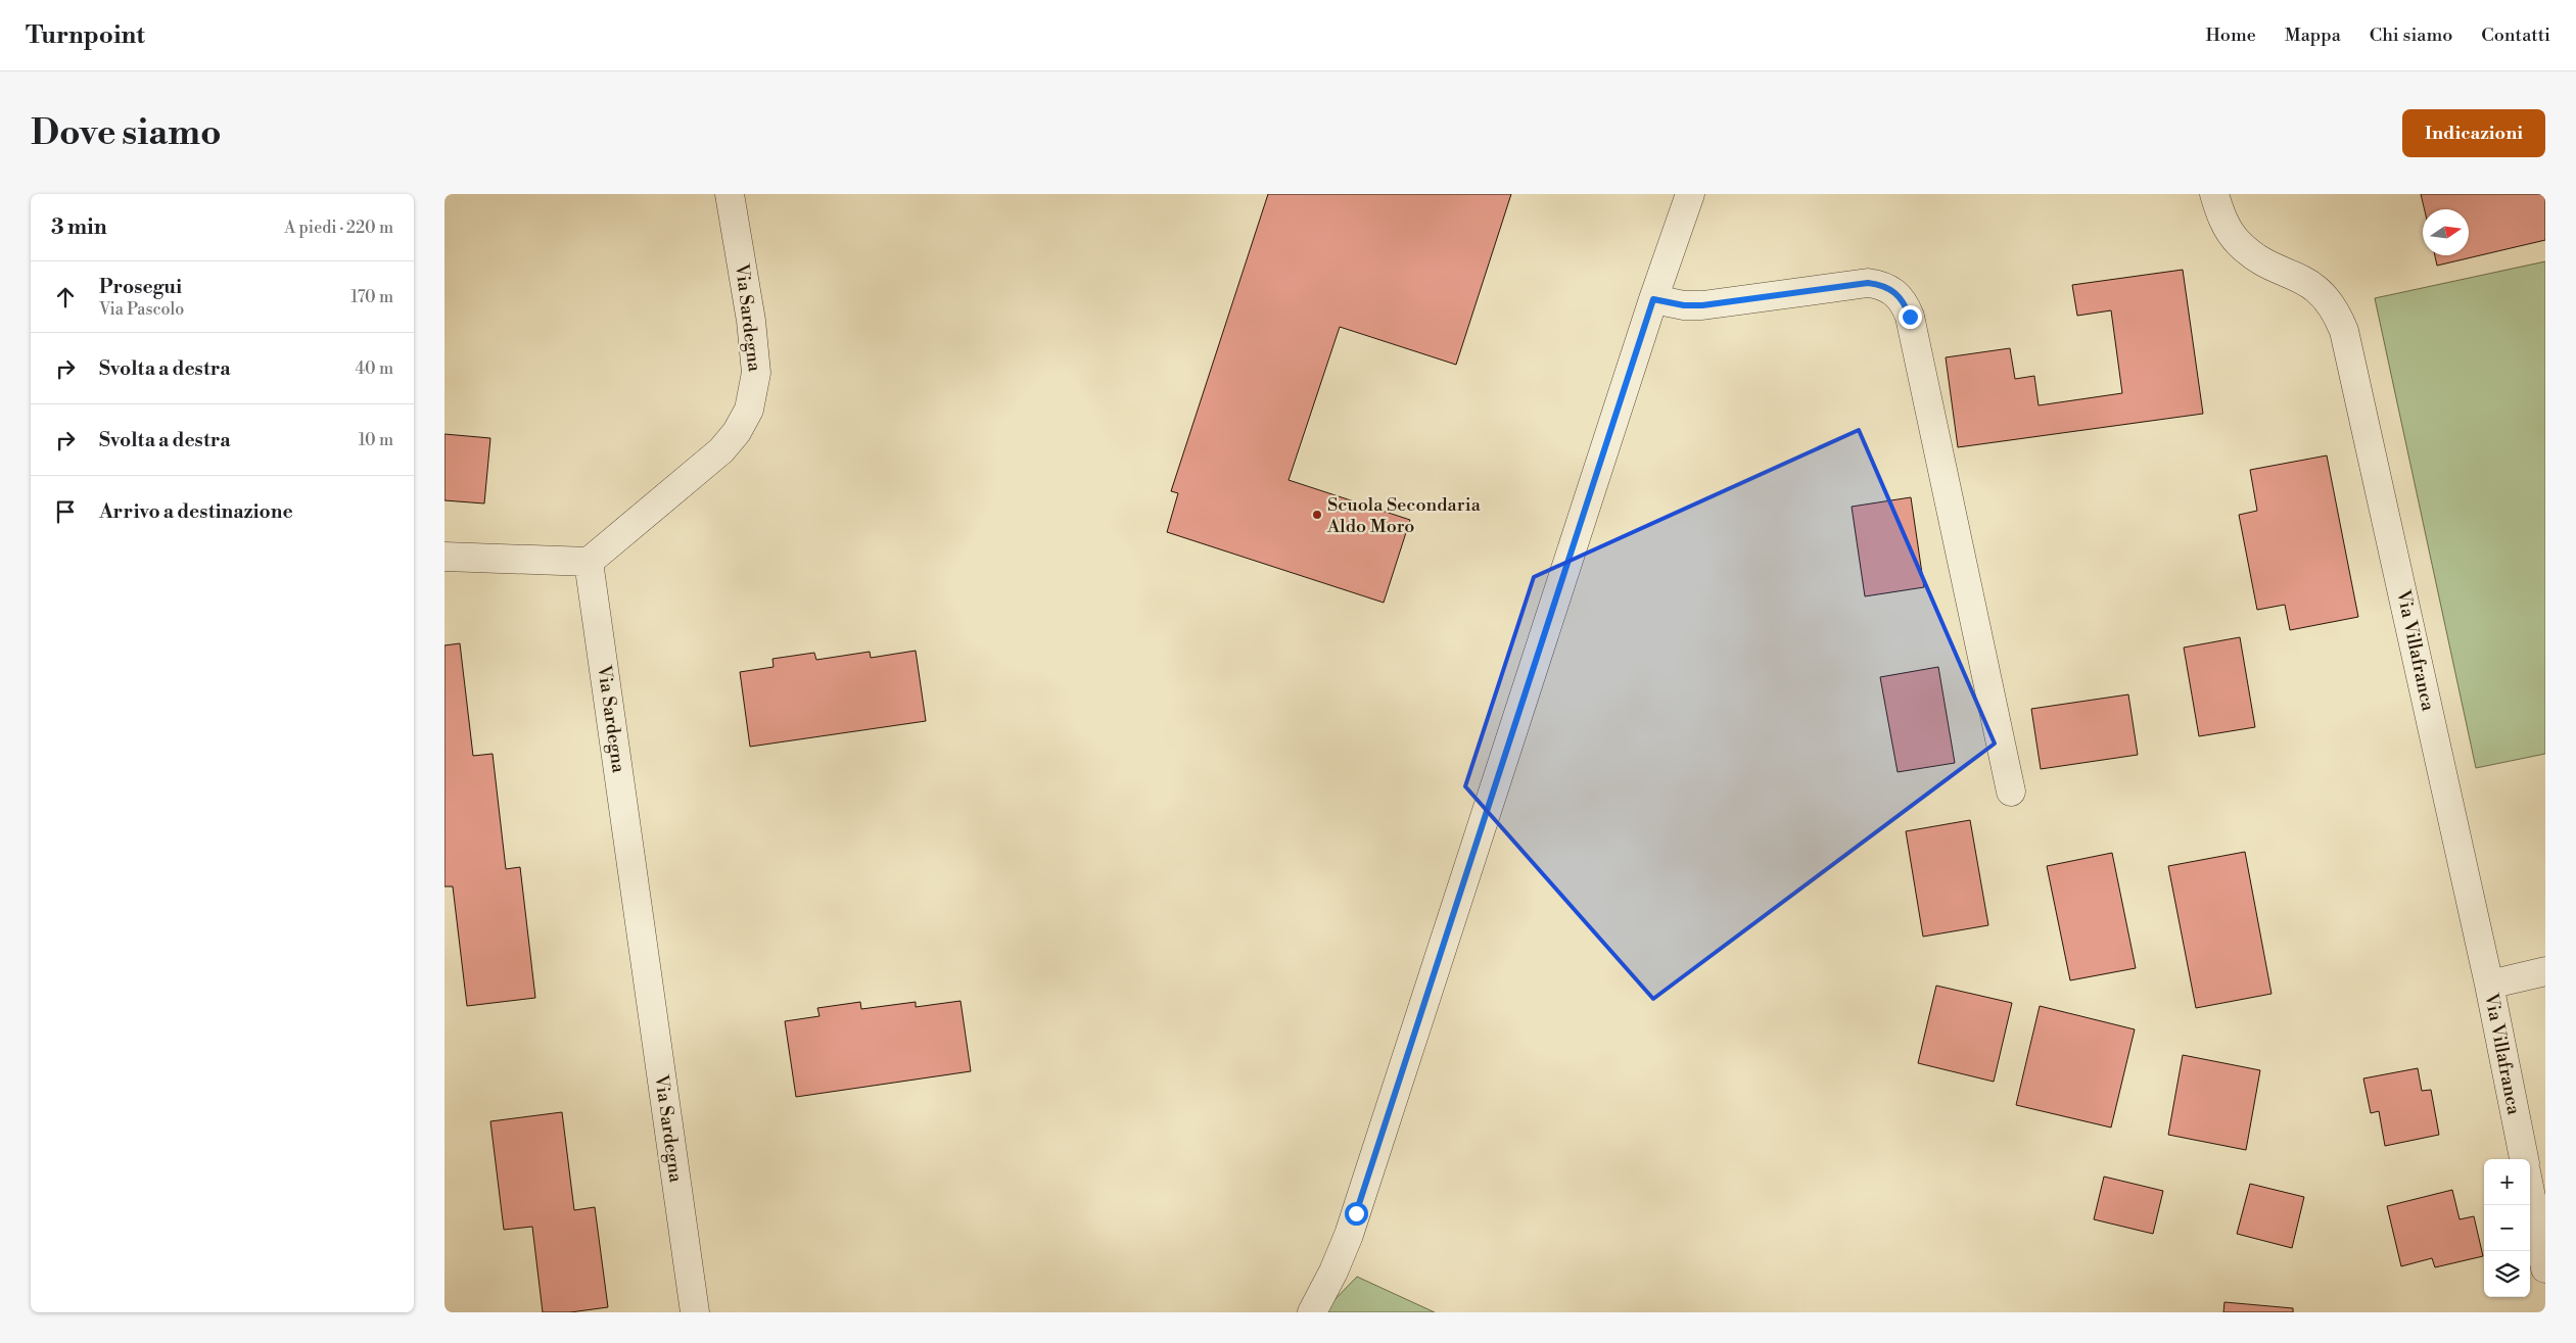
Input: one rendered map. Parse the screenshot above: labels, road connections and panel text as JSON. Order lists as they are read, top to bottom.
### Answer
{
  "streets": {
    "street": ["Via Sardegna", "Via Villafranca"]
  },
  "places": ["Scuola Secondaria Aldo Moro"],
  "north": "right",
  "page": {
    "header": "Turnpoint",
    "nav": [
      "Home",
      "Mappa",
      "Chi siamo",
      "Contatti"
    ],
    "buttons": "Indicazioni",
    "title": "Dove siamo",
    "heading": ["3 min", "A piedi · 220 m"],
    "list": [
      ["Prosegui", "Via Pascolo", "170 m"],
      ["Svolta a destra", "40 m"],
      ["Svolta a destra", "10 m"],
      "Arrivo a destinazione"
    ],
    "map_buttons": ["+", "−"]
  }
}
